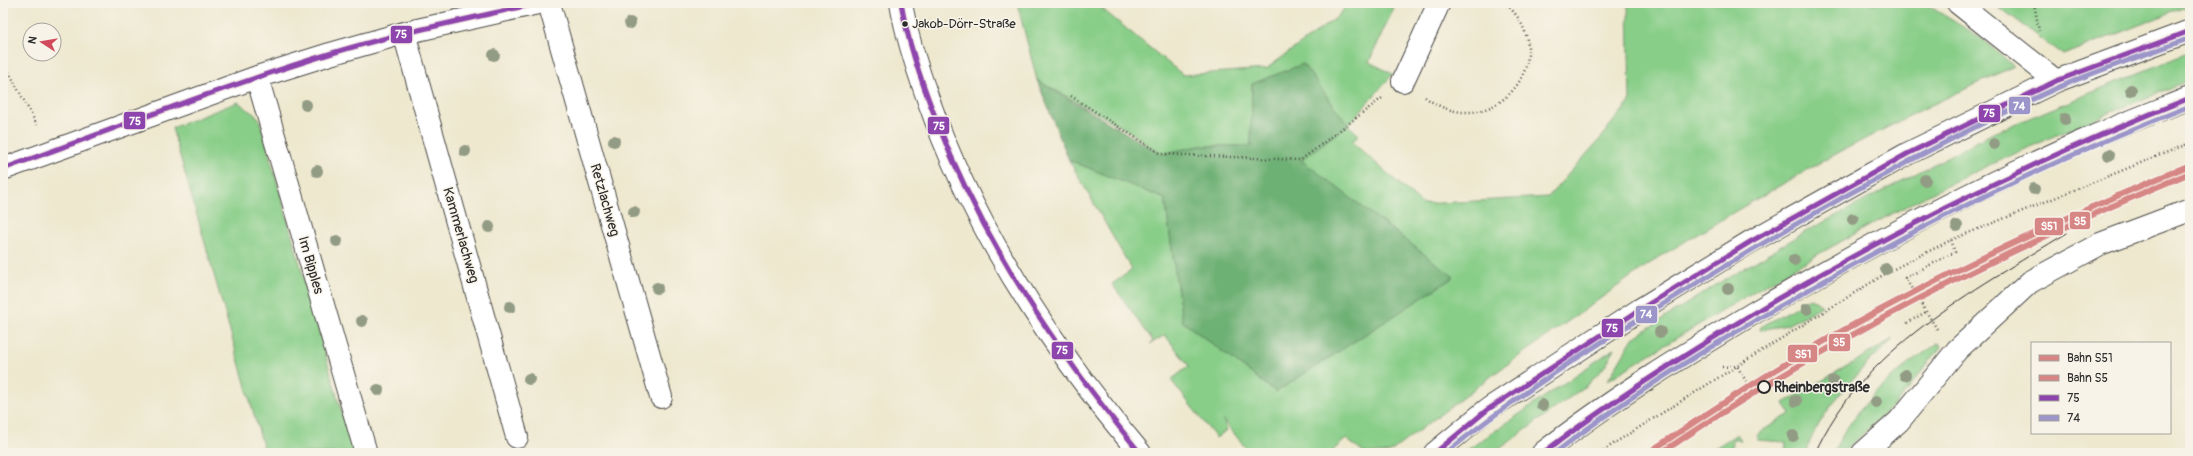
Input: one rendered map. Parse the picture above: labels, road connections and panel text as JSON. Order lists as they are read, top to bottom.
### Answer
{
  "streets": {
    "street": ["Retzlachweg", "Kammerlachweg", "Im Bipples"]
  },
  "places": ["Jakob-Dörr-Straße", "Rheinbergstraße"],
  "lines": [
    "transit line 75",
    "transit line 74",
    "rail line S51",
    "rail line S5"
  ],
  "legend": [
    "Bahn S51",
    "Bahn S5",
    "75",
    "74"
  ],
  "north": "left"
}
